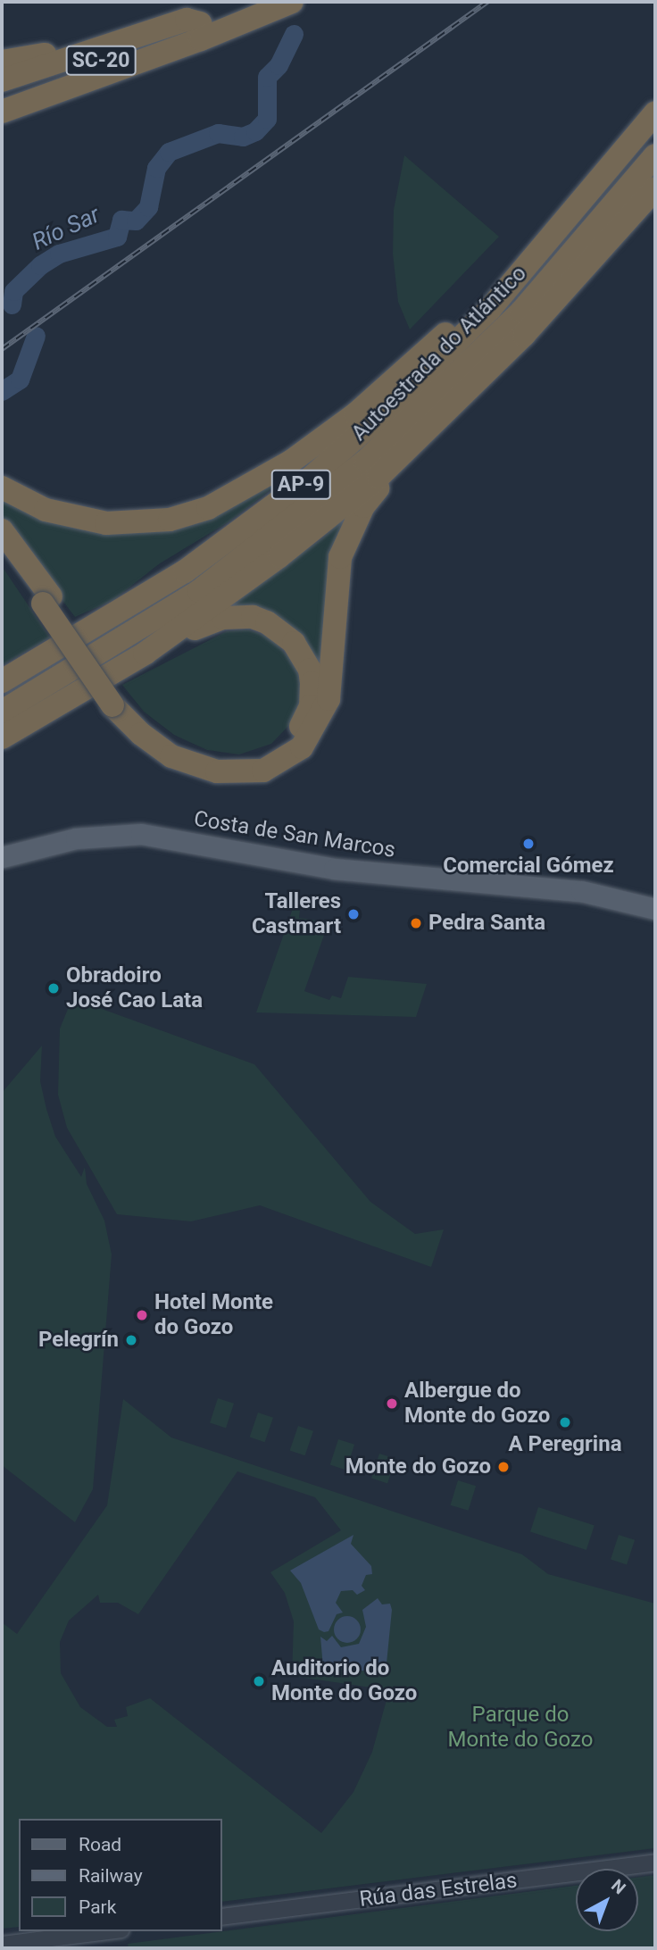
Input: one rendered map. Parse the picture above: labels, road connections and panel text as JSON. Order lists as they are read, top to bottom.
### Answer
{
  "streets": {
    "highway": ["SC-20", "Autoestrada do Atlántico", "AP-9"],
    "main road": ["Costa de San Marcos"],
    "street": ["Rúa das Estrelas"]
  },
  "water": ["Río Sar"],
  "parks": ["Parque do Monte do Gozo"],
  "places": [
    "Comercial Gómez",
    "Talleres Castmart",
    "Pedra Santa",
    "Obradoiro José Cao Lata",
    "Hotel Monte do Gozo",
    "Pelegrín",
    "Albergue do Monte do Gozo",
    "A Peregrina",
    "Monte do Gozo",
    "Auditorio do Monte do Gozo"
  ],
  "legend": ["Road", "Railway", "Park"],
  "north": "top right"
}
